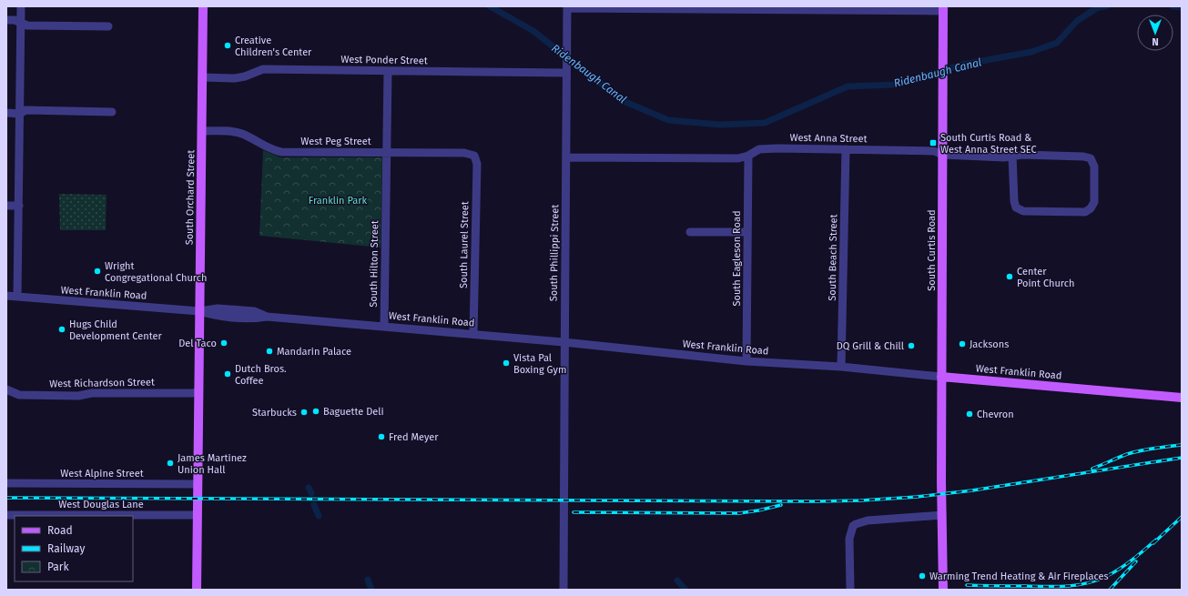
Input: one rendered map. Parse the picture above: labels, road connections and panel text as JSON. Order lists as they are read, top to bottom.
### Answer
{
  "streets": {
    "main road": ["South Orchard Street", "South Curtis Road", "West Franklin Road"],
    "street": [
      "West Ponder Street",
      "West Anna Street",
      "West Peg Street",
      "South Laurel Street",
      "South Phillippi Street",
      "South Beach Street",
      "South Eagleson Road",
      "South Hilton Street",
      "West Richardson Street",
      "West Alpine Street",
      "West Douglas Lane"
    ]
  },
  "crossings": [
    ["West Ponder Street", "South Orchard Street"],
    ["West Ponder Street", "South Phillippi Street"],
    ["West Ponder Street", "South Hilton Street"],
    ["West Anna Street", "South Curtis Road"],
    ["West Anna Street", "South Phillippi Street"],
    ["West Anna Street", "South Beach Street"],
    ["West Anna Street", "South Eagleson Road"],
    ["West Peg Street", "South Orchard Street"],
    ["West Peg Street", "South Laurel Street"],
    ["West Peg Street", "South Hilton Street"],
    ["South Orchard Street", "West Franklin Road"],
    ["South Orchard Street", "West Richardson Street"],
    ["South Orchard Street", "West Alpine Street"],
    ["South Orchard Street", "West Douglas Lane"],
    ["South Laurel Street", "West Franklin Road"],
    ["South Curtis Road", "West Franklin Road"],
    ["South Phillippi Street", "West Franklin Road"],
    ["South Beach Street", "West Franklin Road"],
    ["South Eagleson Road", "West Franklin Road"],
    ["South Hilton Street", "West Franklin Road"]
  ],
  "water": ["Ridenbaugh Canal"],
  "parks": ["Franklin Park"],
  "places": {
    "other": [
      "Creative Children's Center",
      "Wright Congregational Church",
      "Center Point Church",
      "Hugs Child Development Center",
      "Del Taco",
      "Jacksons",
      "DQ Grill & Chill",
      "Mandarin Palace",
      "Vista Pal Boxing Gym",
      "Dutch Bros. Coffee",
      "Baguette Deli",
      "Starbucks",
      "Chevron",
      "Fred Meyer",
      "James Martinez Union Hall",
      "Warming Trend Heating & Air Fireplaces"
    ],
    "transit": ["South Curtis Road & West Anna Street SEC"]
  },
  "legend": ["Road", "Railway", "Park"],
  "north": "bottom"
}
